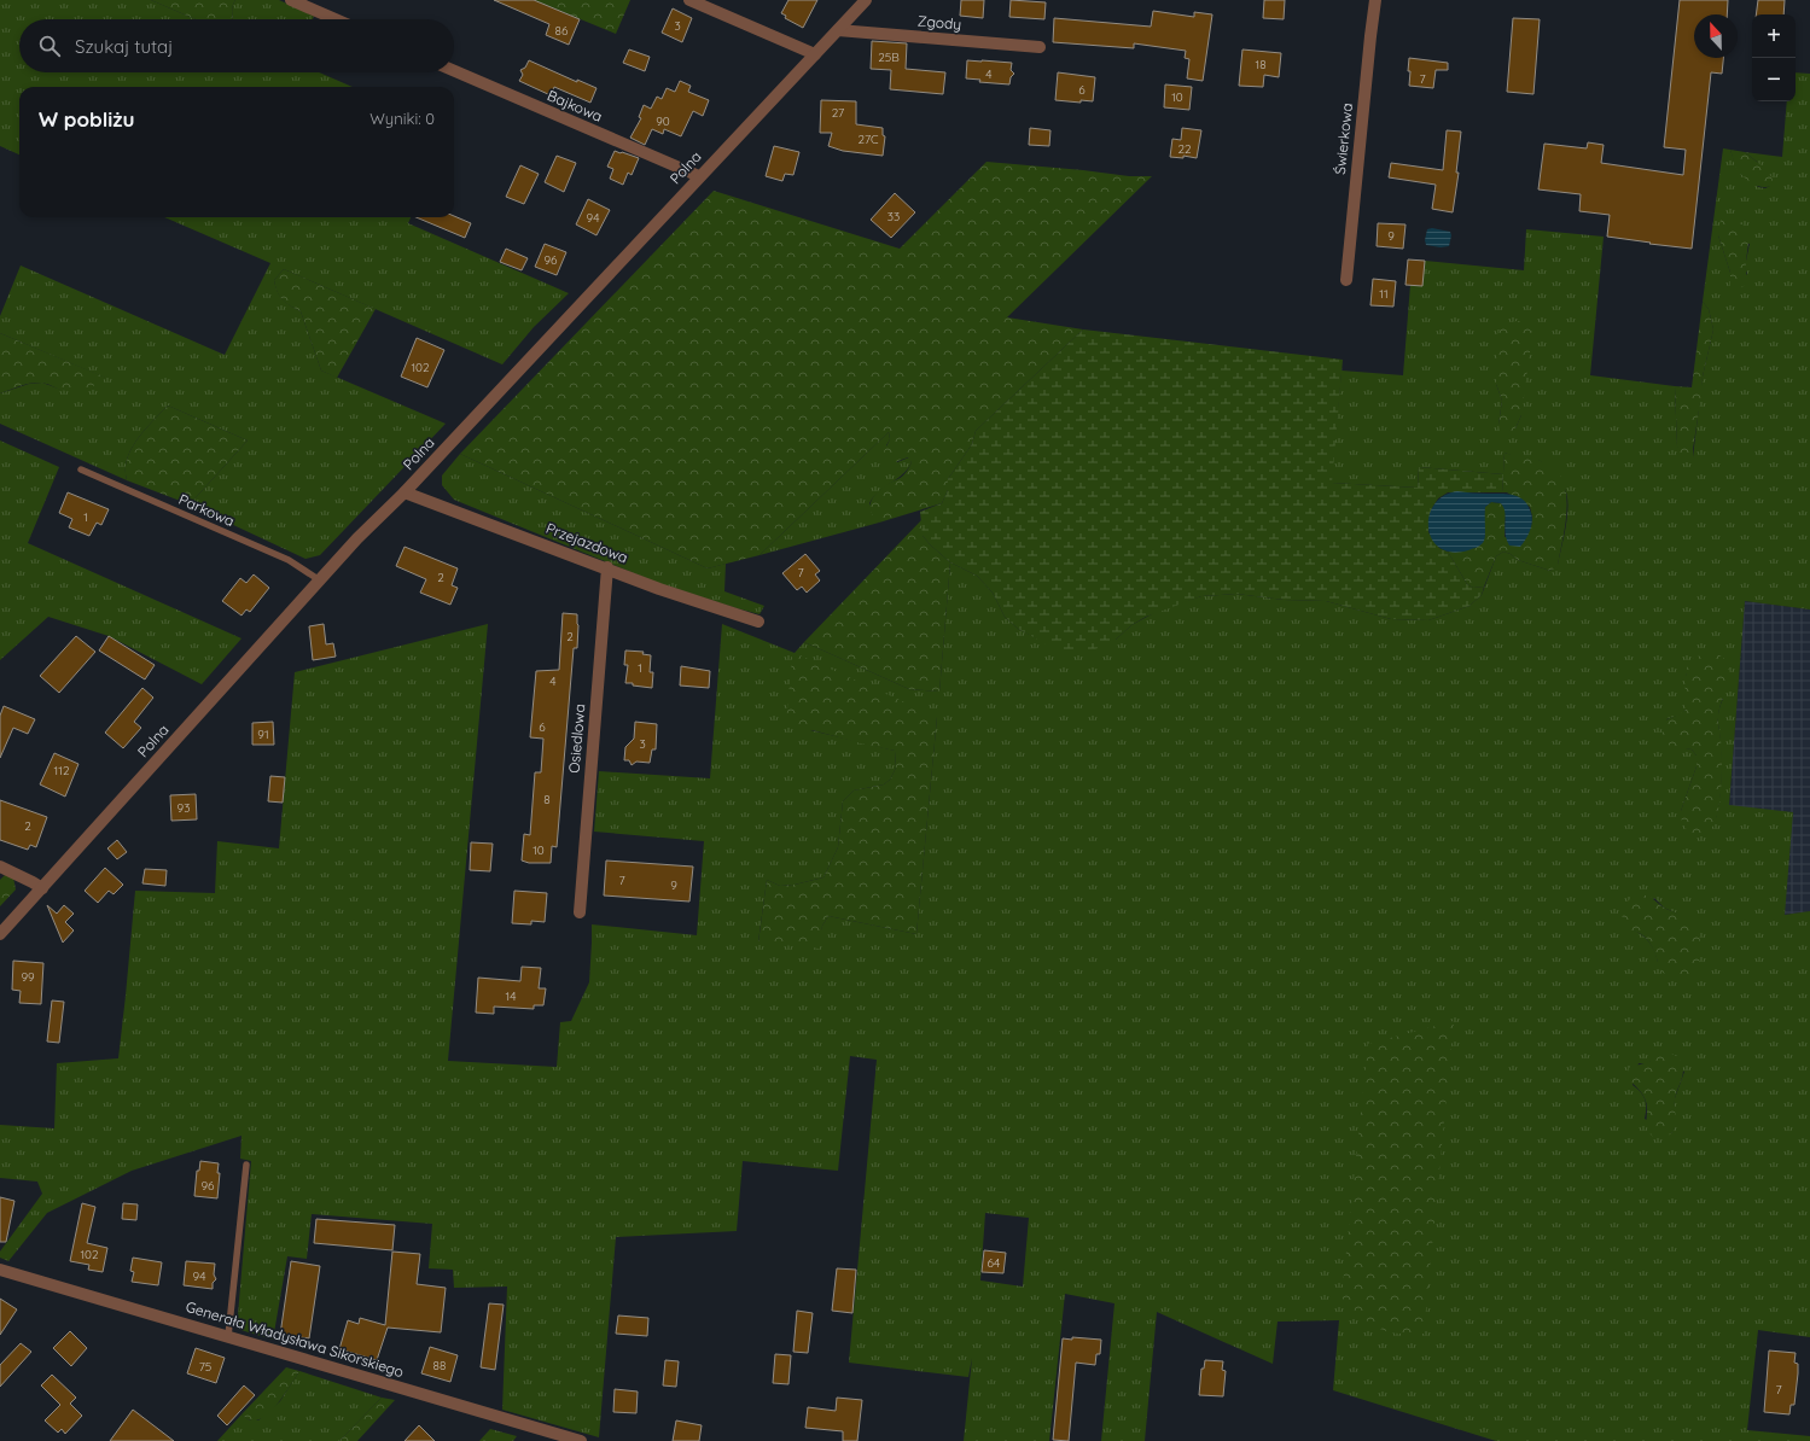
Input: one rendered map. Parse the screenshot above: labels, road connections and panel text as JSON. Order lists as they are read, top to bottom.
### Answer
{
  "streets": {
    "street": [
      "Zgody",
      "Bajkowa",
      "Świerkowa",
      "Polna",
      "Przejazdowa",
      "Osiedlowa",
      "Generała Władysława Sikorskiego"
    ],
    "lane": ["Parkowa"]
  },
  "crossings": [
    ["Zgody", "Polna"],
    ["Bajkowa", "Polna"],
    ["Polna", "Parkowa"],
    ["Polna", "Przejazdowa"],
    ["Przejazdowa", "Osiedlowa"]
  ],
  "house_numbers": [
    "3",
    "86",
    "25B",
    "18",
    "4",
    "7",
    "6",
    "10",
    "27",
    "90",
    "27C",
    "22",
    "33",
    "94",
    "9",
    "96",
    "11",
    "102",
    "1",
    "7",
    "2",
    "2",
    "1",
    "4",
    "6",
    "91",
    "3",
    "112",
    "8",
    "93",
    "2",
    "10",
    "7",
    "9",
    "99",
    "14",
    "96",
    "102",
    "64",
    "94",
    "88",
    "75",
    "7"
  ],
  "north": "top",
  "page": {
    "map_buttons": ["+", "−"],
    "search": "Szukaj tutaj",
    "heading": ["W pobliżu", "Wyniki: 0"]
  }
}
